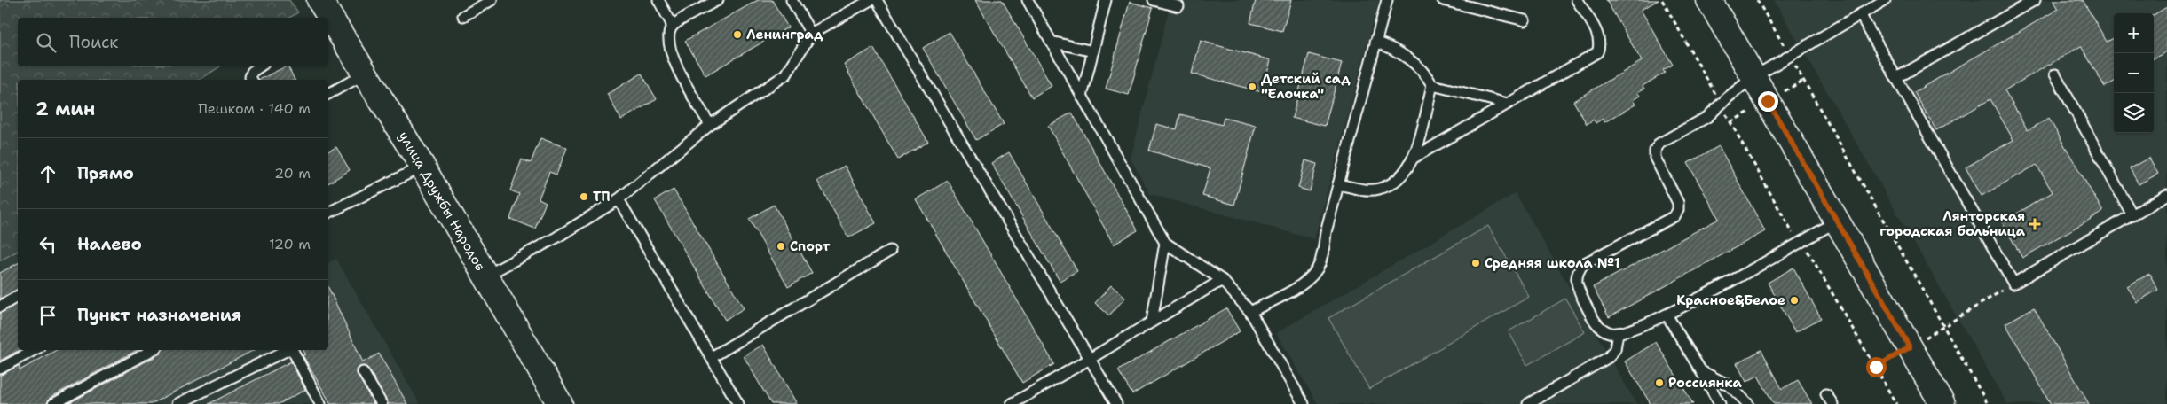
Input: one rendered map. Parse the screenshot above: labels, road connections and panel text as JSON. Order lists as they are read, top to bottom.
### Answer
{
  "streets": {
    "main road": ["улица Дружбы Народов"]
  },
  "places": {
    "other": [
      "Ленинград",
      "Детский сад \"Елочка\"",
      "ТП",
      "Спорт",
      "Средняя школа №1",
      "Красное&Белое",
      "Россиянка"
    ],
    "health": ["Лянторская городская больница"]
  },
  "page": {
    "map_buttons": ["+", "−"],
    "search": "Поиск",
    "heading": ["2 мин", "Пешком · 140 m"],
    "list": [
      ["Прямо", "20 m"],
      ["Налево", "120 m"],
      "Пункт назначения"
    ]
  }
}
